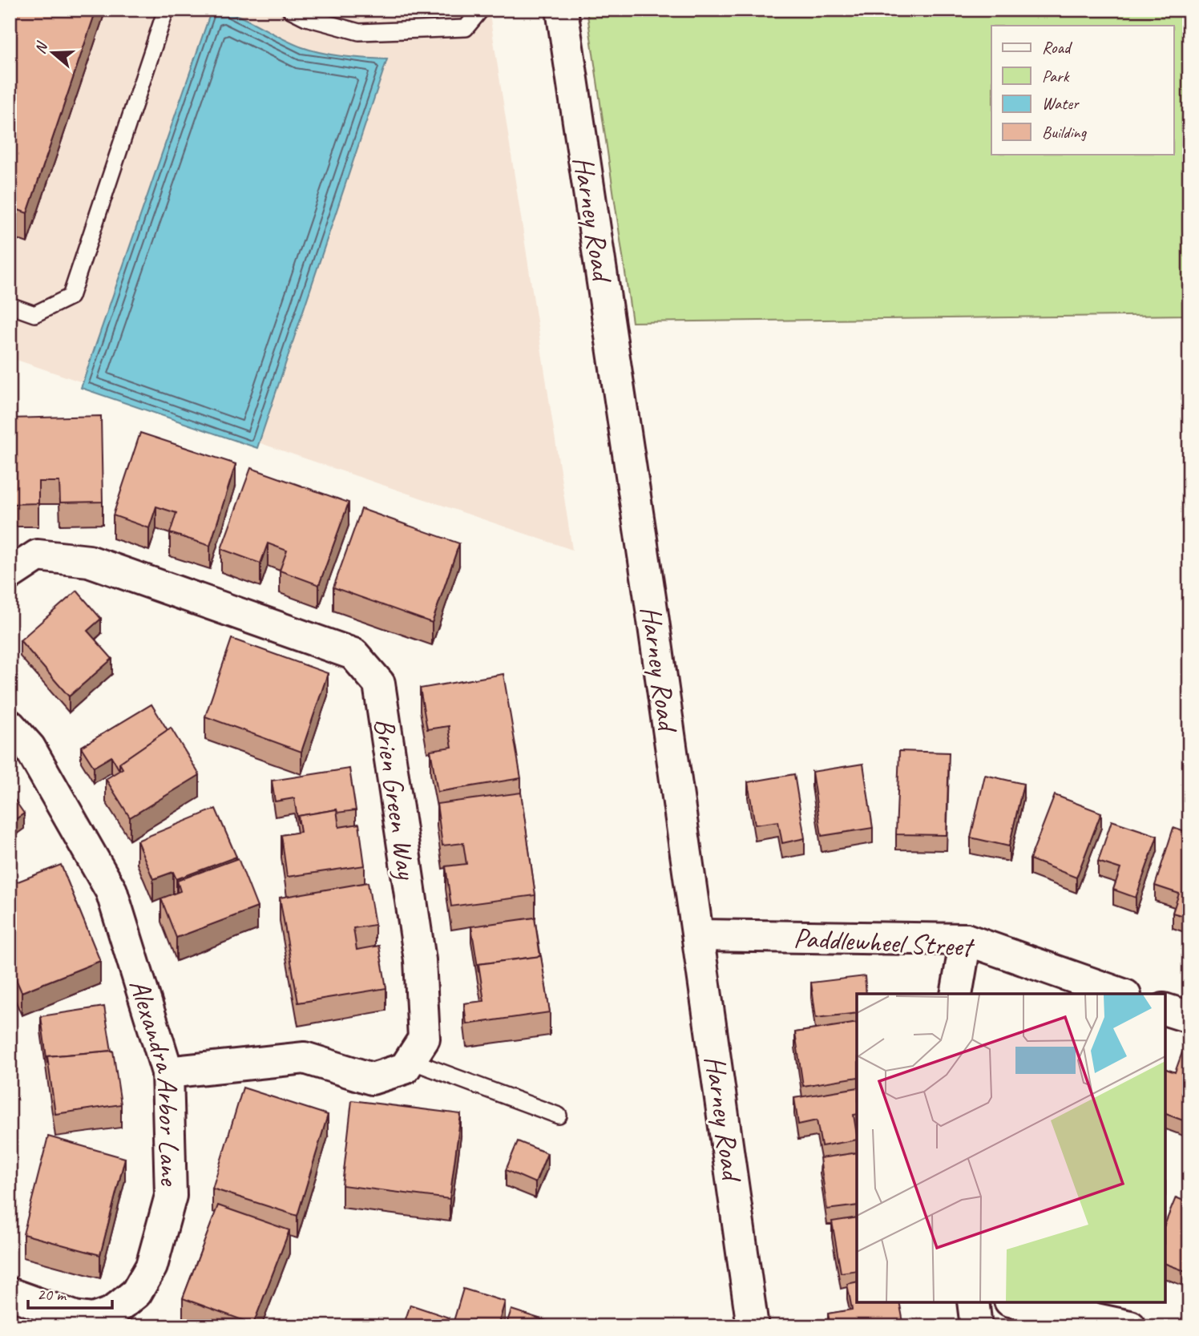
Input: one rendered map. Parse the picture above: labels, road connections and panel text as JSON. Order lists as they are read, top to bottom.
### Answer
{
  "streets": {
    "street": [
      "Harney Road",
      "Brien Green Way",
      "Paddlewheel Street",
      "Alexandra Arbor Lane"
    ]
  },
  "crossings": [
    ["Harney Road", "Paddlewheel Street"]
  ],
  "legend": [
    "Road",
    "Park",
    "Water",
    "Building"
  ],
  "scale_bar": "20 m",
  "north": "left"
}
